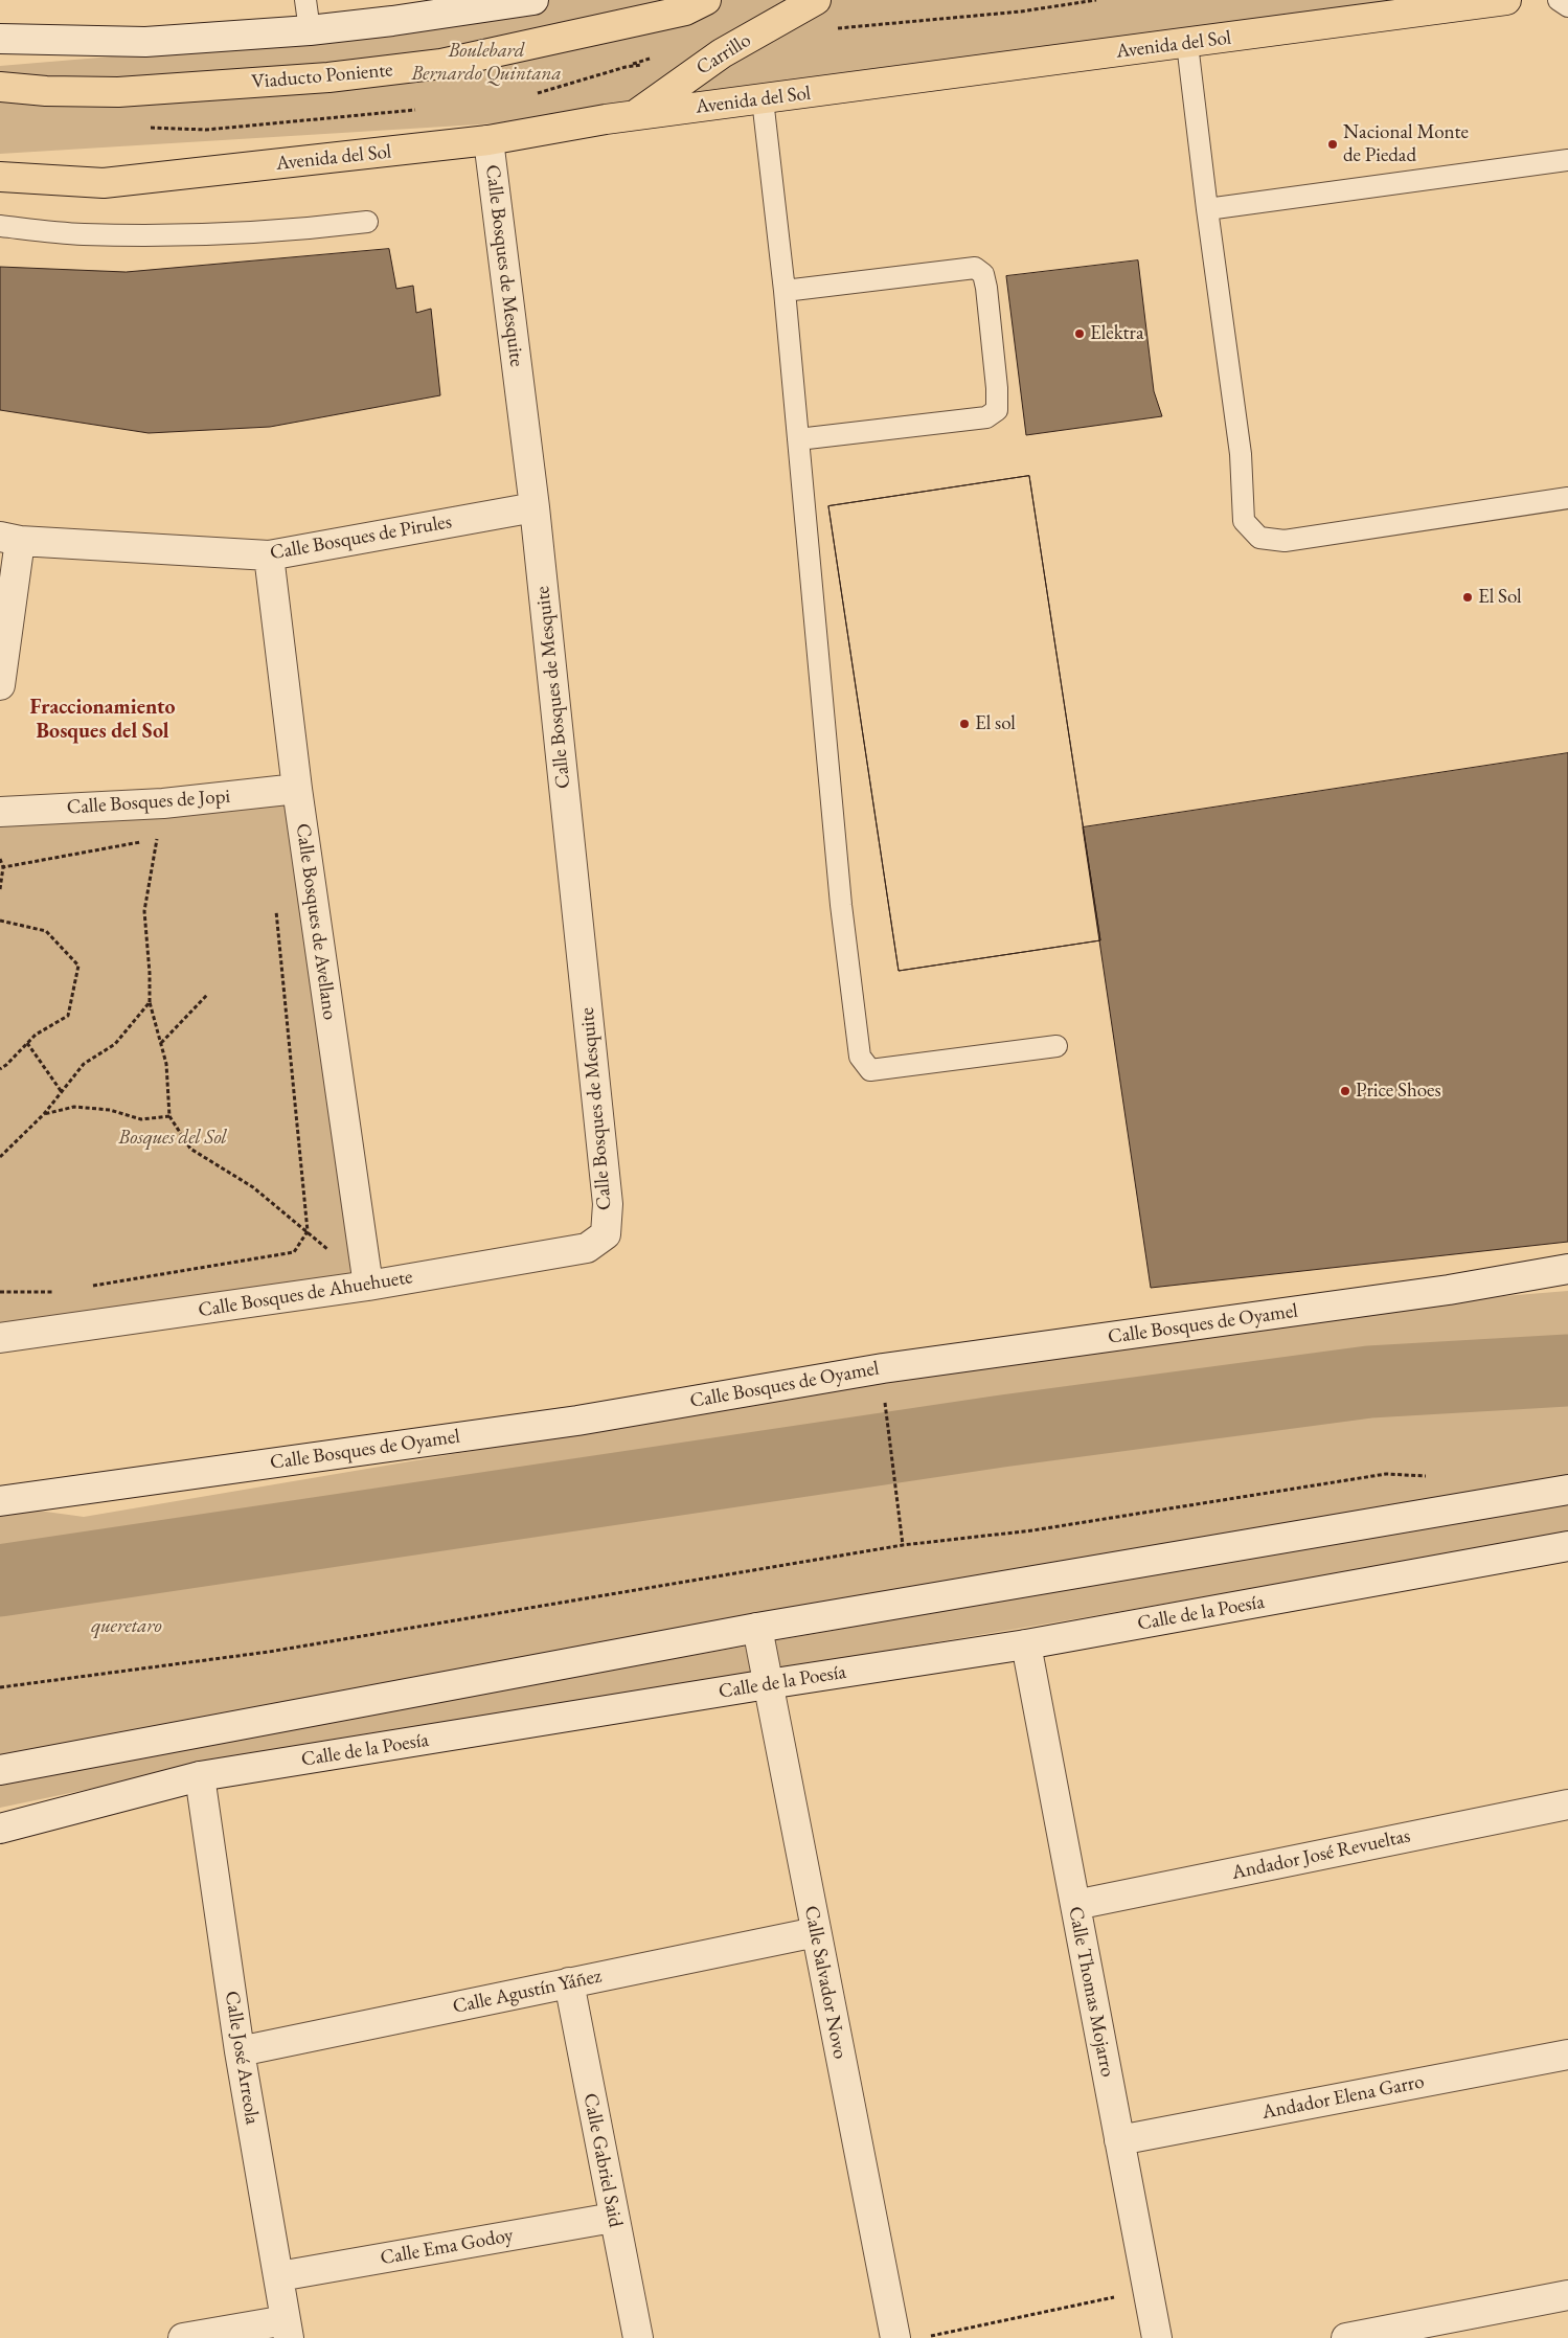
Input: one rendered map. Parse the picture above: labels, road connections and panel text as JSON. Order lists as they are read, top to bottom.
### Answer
{
  "streets": {
    "main road": ["Avenida del Sol", "Carrillo", "Viaducto Poniente"],
    "street": [
      "Calle Bosques de Mesquite",
      "Calle Bosques de Pirules",
      "Calle Bosques de Jopi",
      "Calle Bosques de Avellano",
      "Calle Bosques de Ahuehuete",
      "Calle Bosques de Oyamel",
      "Calle de la Poesía",
      "Andador José Revueltas",
      "Calle Salvador Novo",
      "Calle Agustín Yáñez",
      "Calle Thomas Mojarro",
      "Calle José Arreola",
      "Andador Elena Garro",
      "Calle Gabriel Said",
      "Calle Ema Godoy"
    ]
  },
  "crossings": [
    ["Avenida del Sol", "Carrillo"],
    ["Avenida del Sol", "Calle Bosques de Mesquite"],
    ["Calle Bosques de Mesquite", "Calle Bosques de Pirules"],
    ["Calle Bosques de Mesquite", "Calle Bosques de Ahuehuete"],
    ["Calle Bosques de Pirules", "Calle Bosques de Avellano"],
    ["Calle Bosques de Jopi", "Calle Bosques de Avellano"],
    ["Calle Bosques de Avellano", "Calle Bosques de Ahuehuete"],
    ["Calle de la Poesía", "Calle Salvador Novo"],
    ["Calle de la Poesía", "Calle Thomas Mojarro"],
    ["Calle de la Poesía", "Calle José Arreola"],
    ["Andador José Revueltas", "Calle Thomas Mojarro"],
    ["Calle Salvador Novo", "Calle Agustín Yáñez"],
    ["Calle Agustín Yáñez", "Calle José Arreola"],
    ["Calle Agustín Yáñez", "Calle Gabriel Said"],
    ["Calle Thomas Mojarro", "Andador Elena Garro"],
    ["Calle José Arreola", "Calle Ema Godoy"],
    ["Calle Gabriel Said", "Calle Ema Godoy"]
  ],
  "districts": ["Fraccionamiento Bosques del Sol"],
  "parks": ["Boulebard Bernardo Quintana", "Bosques del Sol", "queretaro"],
  "places": [
    "Nacional Monte de Piedad",
    "Elektra",
    "El Sol",
    "El sol",
    "Price Shoes"
  ]
}
